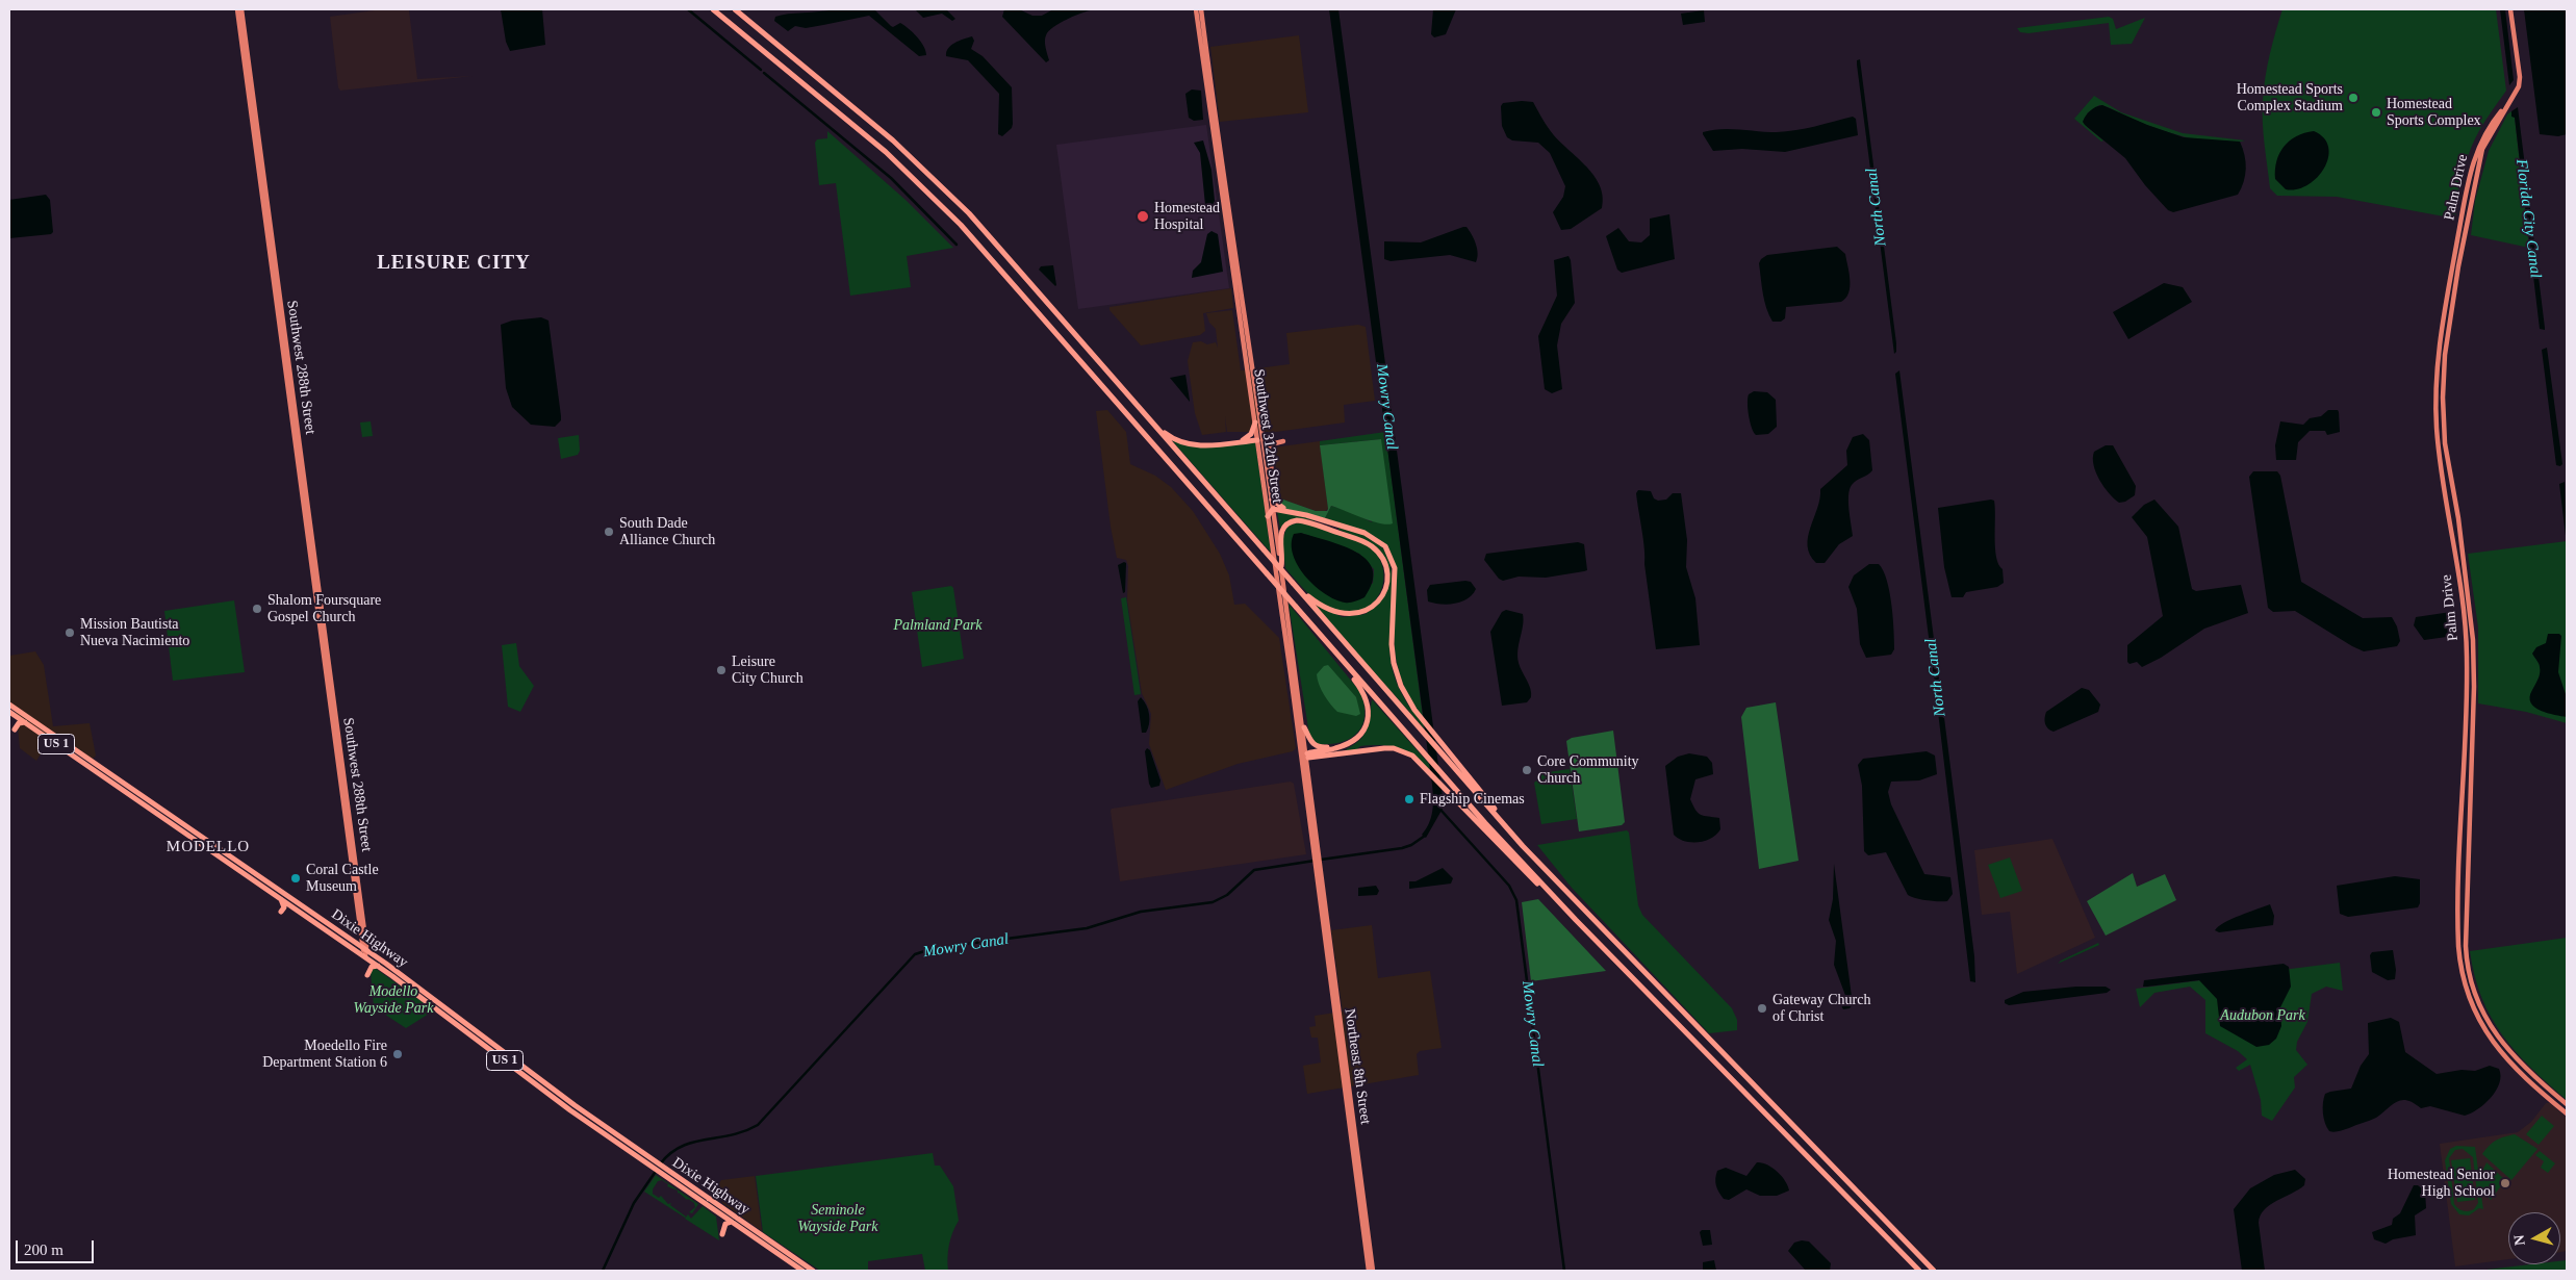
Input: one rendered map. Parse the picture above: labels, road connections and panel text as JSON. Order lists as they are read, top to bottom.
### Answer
{
  "streets": {
    "highway": ["US 1", "Dixie Highway"],
    "main road": [
      "Palm Drive",
      "Southwest 288th Street",
      "Southwest 312th Street",
      "Northeast 8th Street"
    ]
  },
  "crossings": [
    ["Southwest 288th Street", "Dixie Highway"],
    ["Southwest 312th Street", "Northeast 8th Street"]
  ],
  "districts": ["LEISURE CITY", "MODELLO"],
  "water": ["North Canal", "Florida City Canal", "Mowry Canal"],
  "parks": [
    "Palmland Park",
    "Modello Wayside Park",
    "Audubon Park",
    "Seminole Wayside Park"
  ],
  "places": [
    "Homestead Sports Complex Stadium",
    "Homestead Sports Complex",
    "Homestead Hospital",
    "South Dade Alliance Church",
    "Shalom Foursquare Gospel Church",
    "Mission Bautista Nueva Nacimiento",
    "Leisure City Church",
    "Core Community Church",
    "Flagship Cinemas",
    "Coral Castle Museum",
    "Gateway Church of Christ",
    "Moedello Fire Department Station 6",
    "Homestead Senior High School"
  ],
  "scale_bar": "200 m",
  "north": "left"
}
